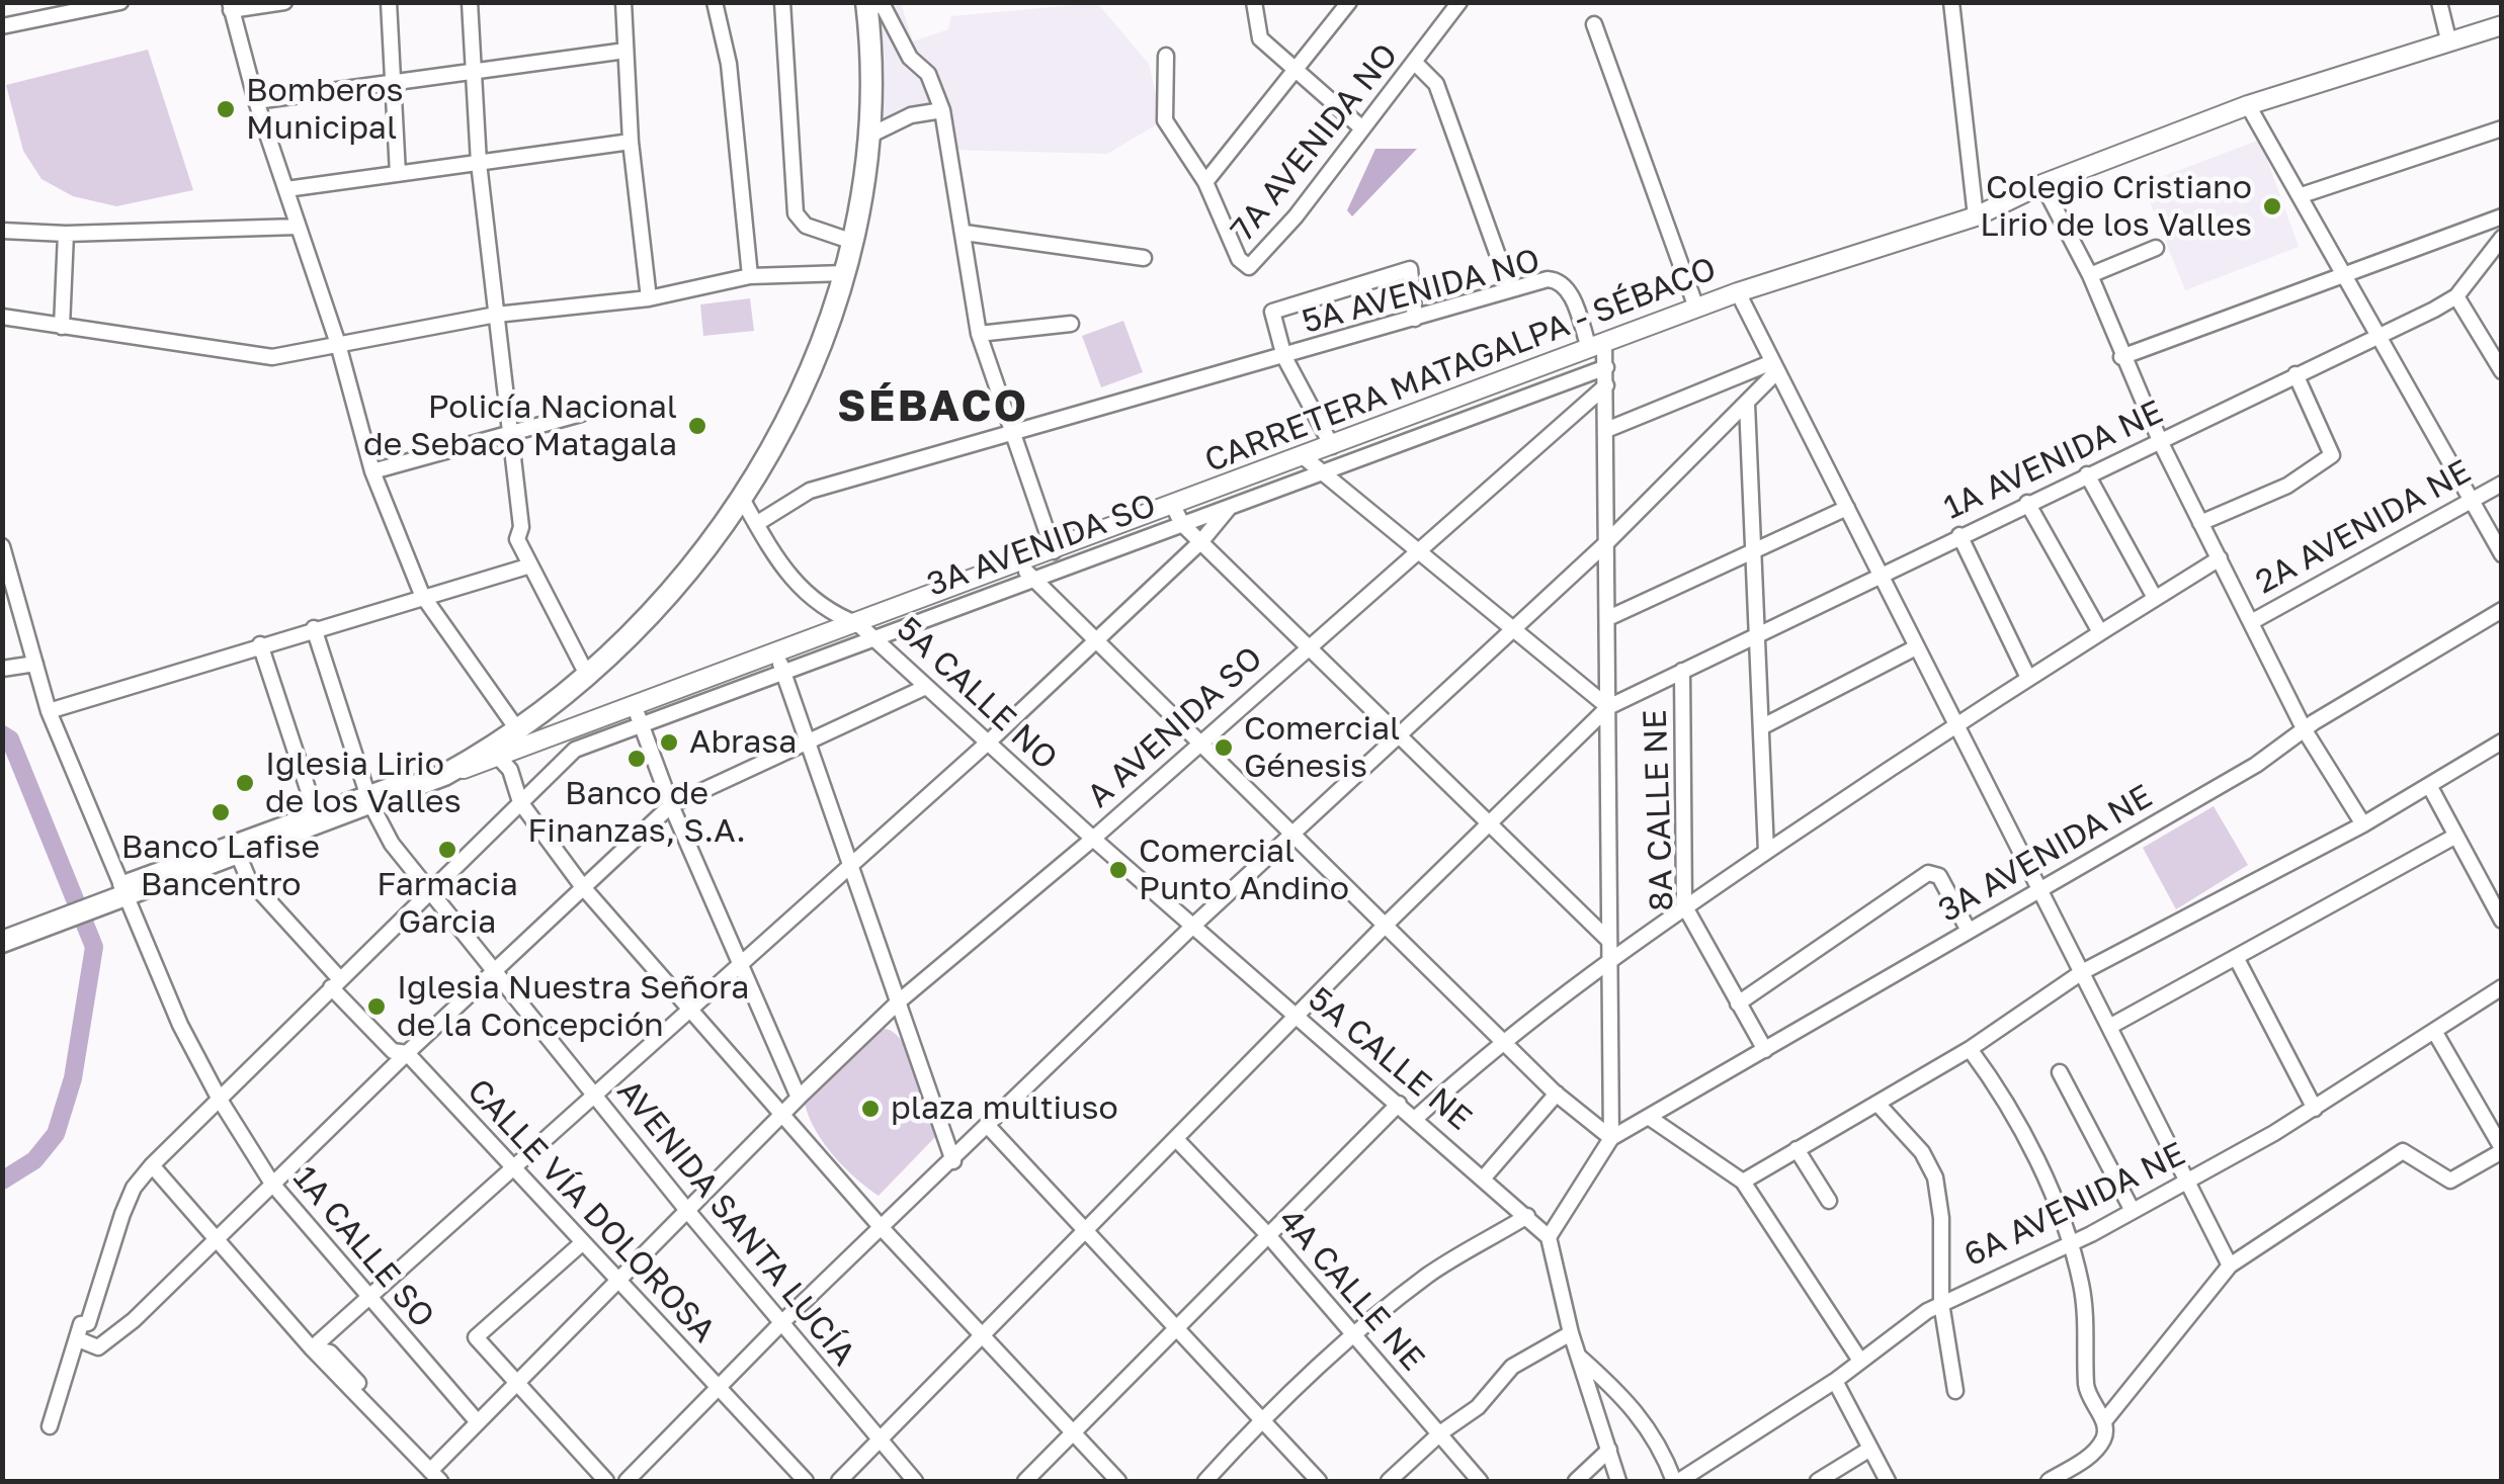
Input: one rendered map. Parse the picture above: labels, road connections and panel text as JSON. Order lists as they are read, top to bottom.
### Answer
{
  "streets": {
    "main road": ["CARRETERA MATAGALPA - SÉBACO"],
    "street": [
      "7A AVENIDA NO",
      "5A AVENIDA NO",
      "1A AVENIDA NE",
      "2A AVENIDA NE",
      "3A AVENIDA SO",
      "5A CALLE NO",
      "A AVENIDA SO",
      "8A CALLE NE",
      "3A AVENIDA NE",
      "5A CALLE NE",
      "6A AVENIDA NE",
      "CALLE VÍA DOLOROSA",
      "AVENIDA SANTA LUCÍA",
      "1A CALLE SO",
      "4A CALLE NE"
    ]
  },
  "crossings": [
    ["5A AVENIDA NO", "CARRETERA MATAGALPA - SÉBACO"],
    ["5A AVENIDA NO", "5A CALLE NO"],
    ["CARRETERA MATAGALPA - SÉBACO", "3A AVENIDA SO"],
    ["CARRETERA MATAGALPA - SÉBACO", "5A CALLE NO"],
    ["1A AVENIDA NE", "8A CALLE NE"],
    ["1A AVENIDA NE", "5A CALLE NE"],
    ["1A AVENIDA NE", "AVENIDA SANTA LUCÍA"],
    ["1A AVENIDA NE", "4A CALLE NE"],
    ["5A CALLE NO", "A AVENIDA SO"],
    ["5A CALLE NO", "5A CALLE NE"],
    ["A AVENIDA SO", "CALLE VÍA DOLOROSA"],
    ["A AVENIDA SO", "AVENIDA SANTA LUCÍA"],
    ["A AVENIDA SO", "1A CALLE SO"],
    ["8A CALLE NE", "3A AVENIDA NE"],
    ["CALLE VÍA DOLOROSA", "1A CALLE SO"]
  ],
  "districts": ["SÉBACO"],
  "places": [
    "Bomberos Municipal",
    "Colegio Cristiano Lirio de los Valles",
    "Policía Nacional de Sebaco Matagala",
    "Abrasa",
    "Comercial Génesis",
    "Banco de Finanzas, S.A.",
    "Iglesia Lirio de los Valles",
    "Banco Lafise Bancentro",
    "Farmacia Garcia",
    "Comercial Punto Andino",
    "Iglesia Nuestra Señora de la Concepción",
    "plaza multiuso"
  ]
}
